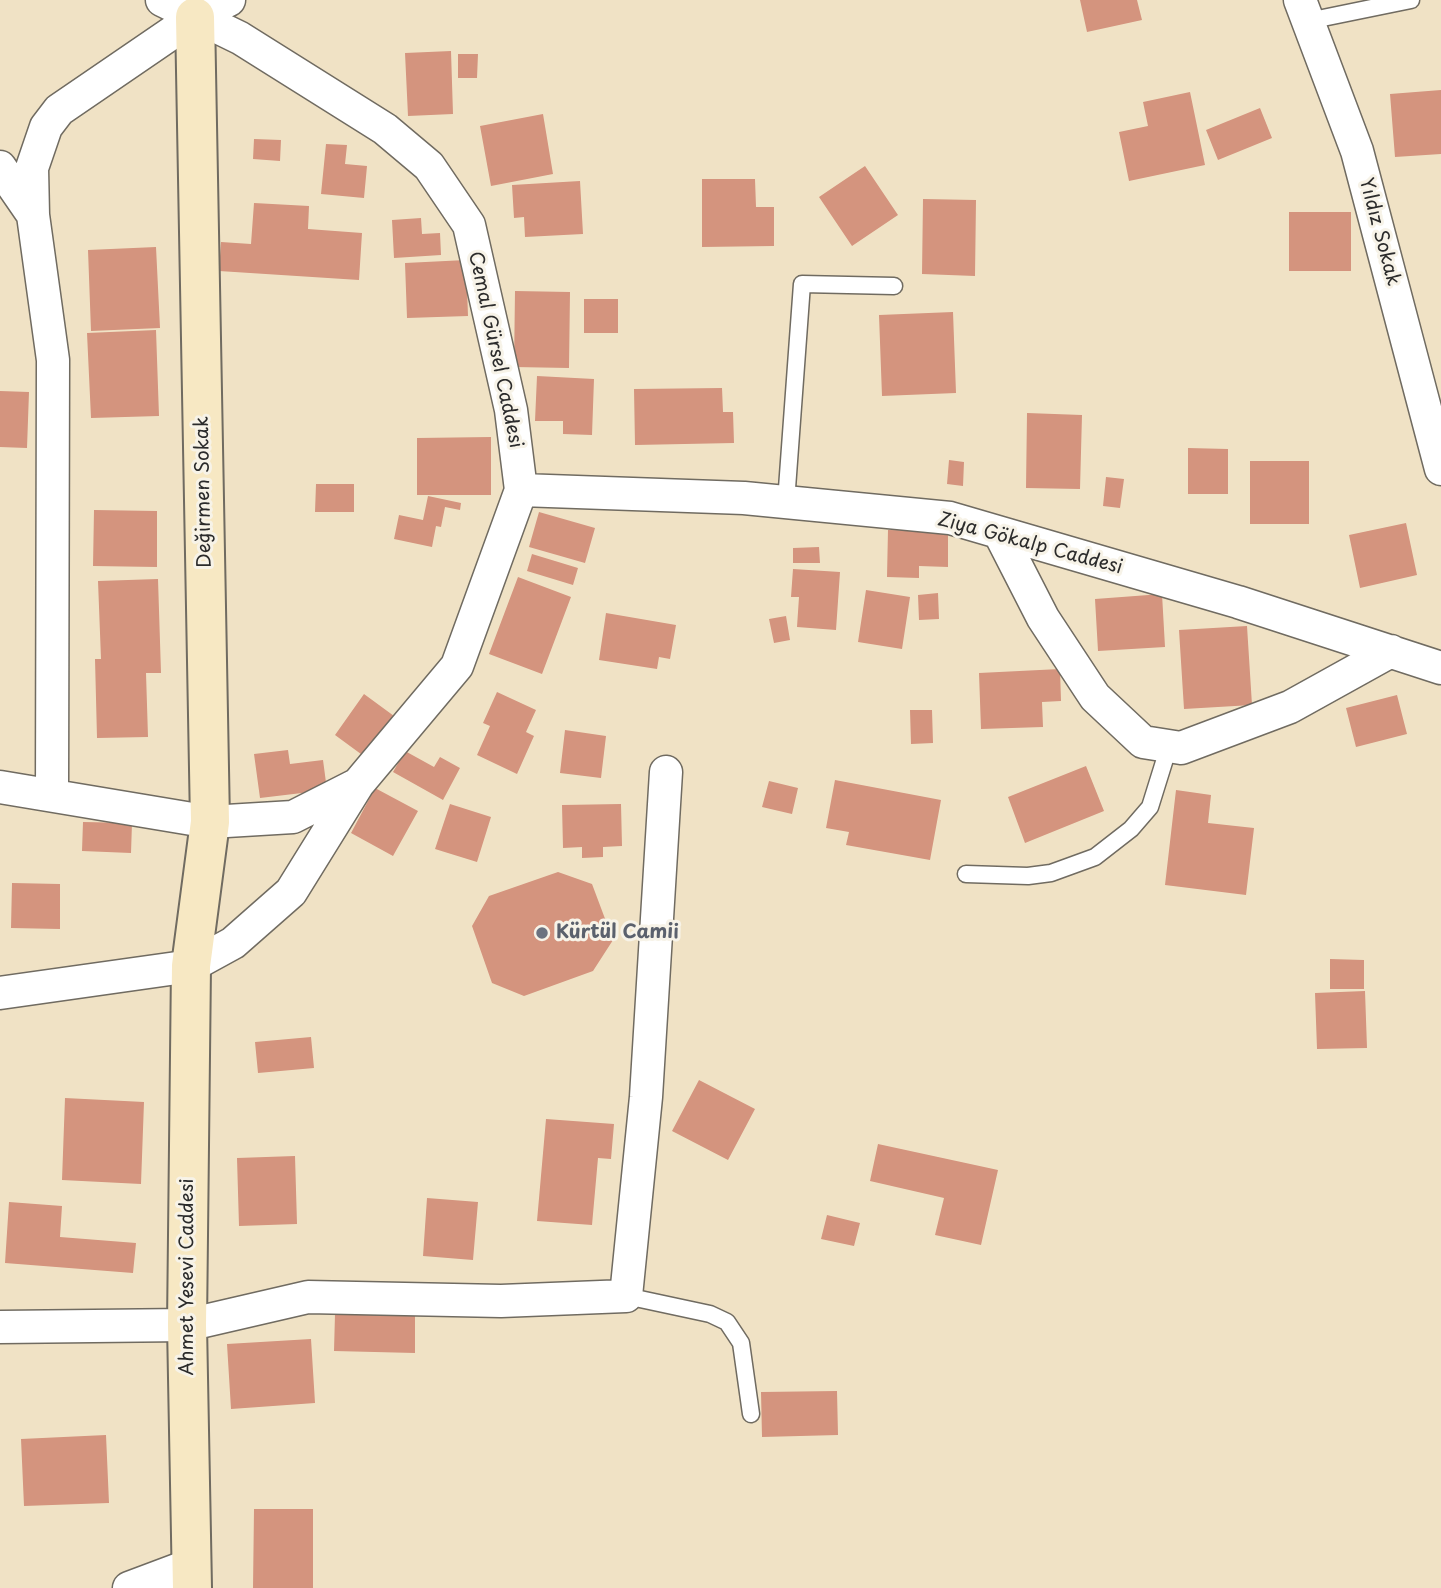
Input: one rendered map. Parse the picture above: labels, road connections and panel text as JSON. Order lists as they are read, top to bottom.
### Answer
{
  "streets": {
    "street": [
      "Yıldız Sokak",
      "Cemal Gürsel Caddesi",
      "Değirmen Sokak",
      "Ziya Gökalp Caddesi",
      "Ahmet Yesevi Caddesi"
    ]
  },
  "crossings": [
    ["Cemal Gürsel Caddesi", "Değirmen Sokak"],
    ["Cemal Gürsel Caddesi", "Ziya Gökalp Caddesi"],
    ["Değirmen Sokak", "Ahmet Yesevi Caddesi"]
  ],
  "places": ["Kürtül Camii"]
}
